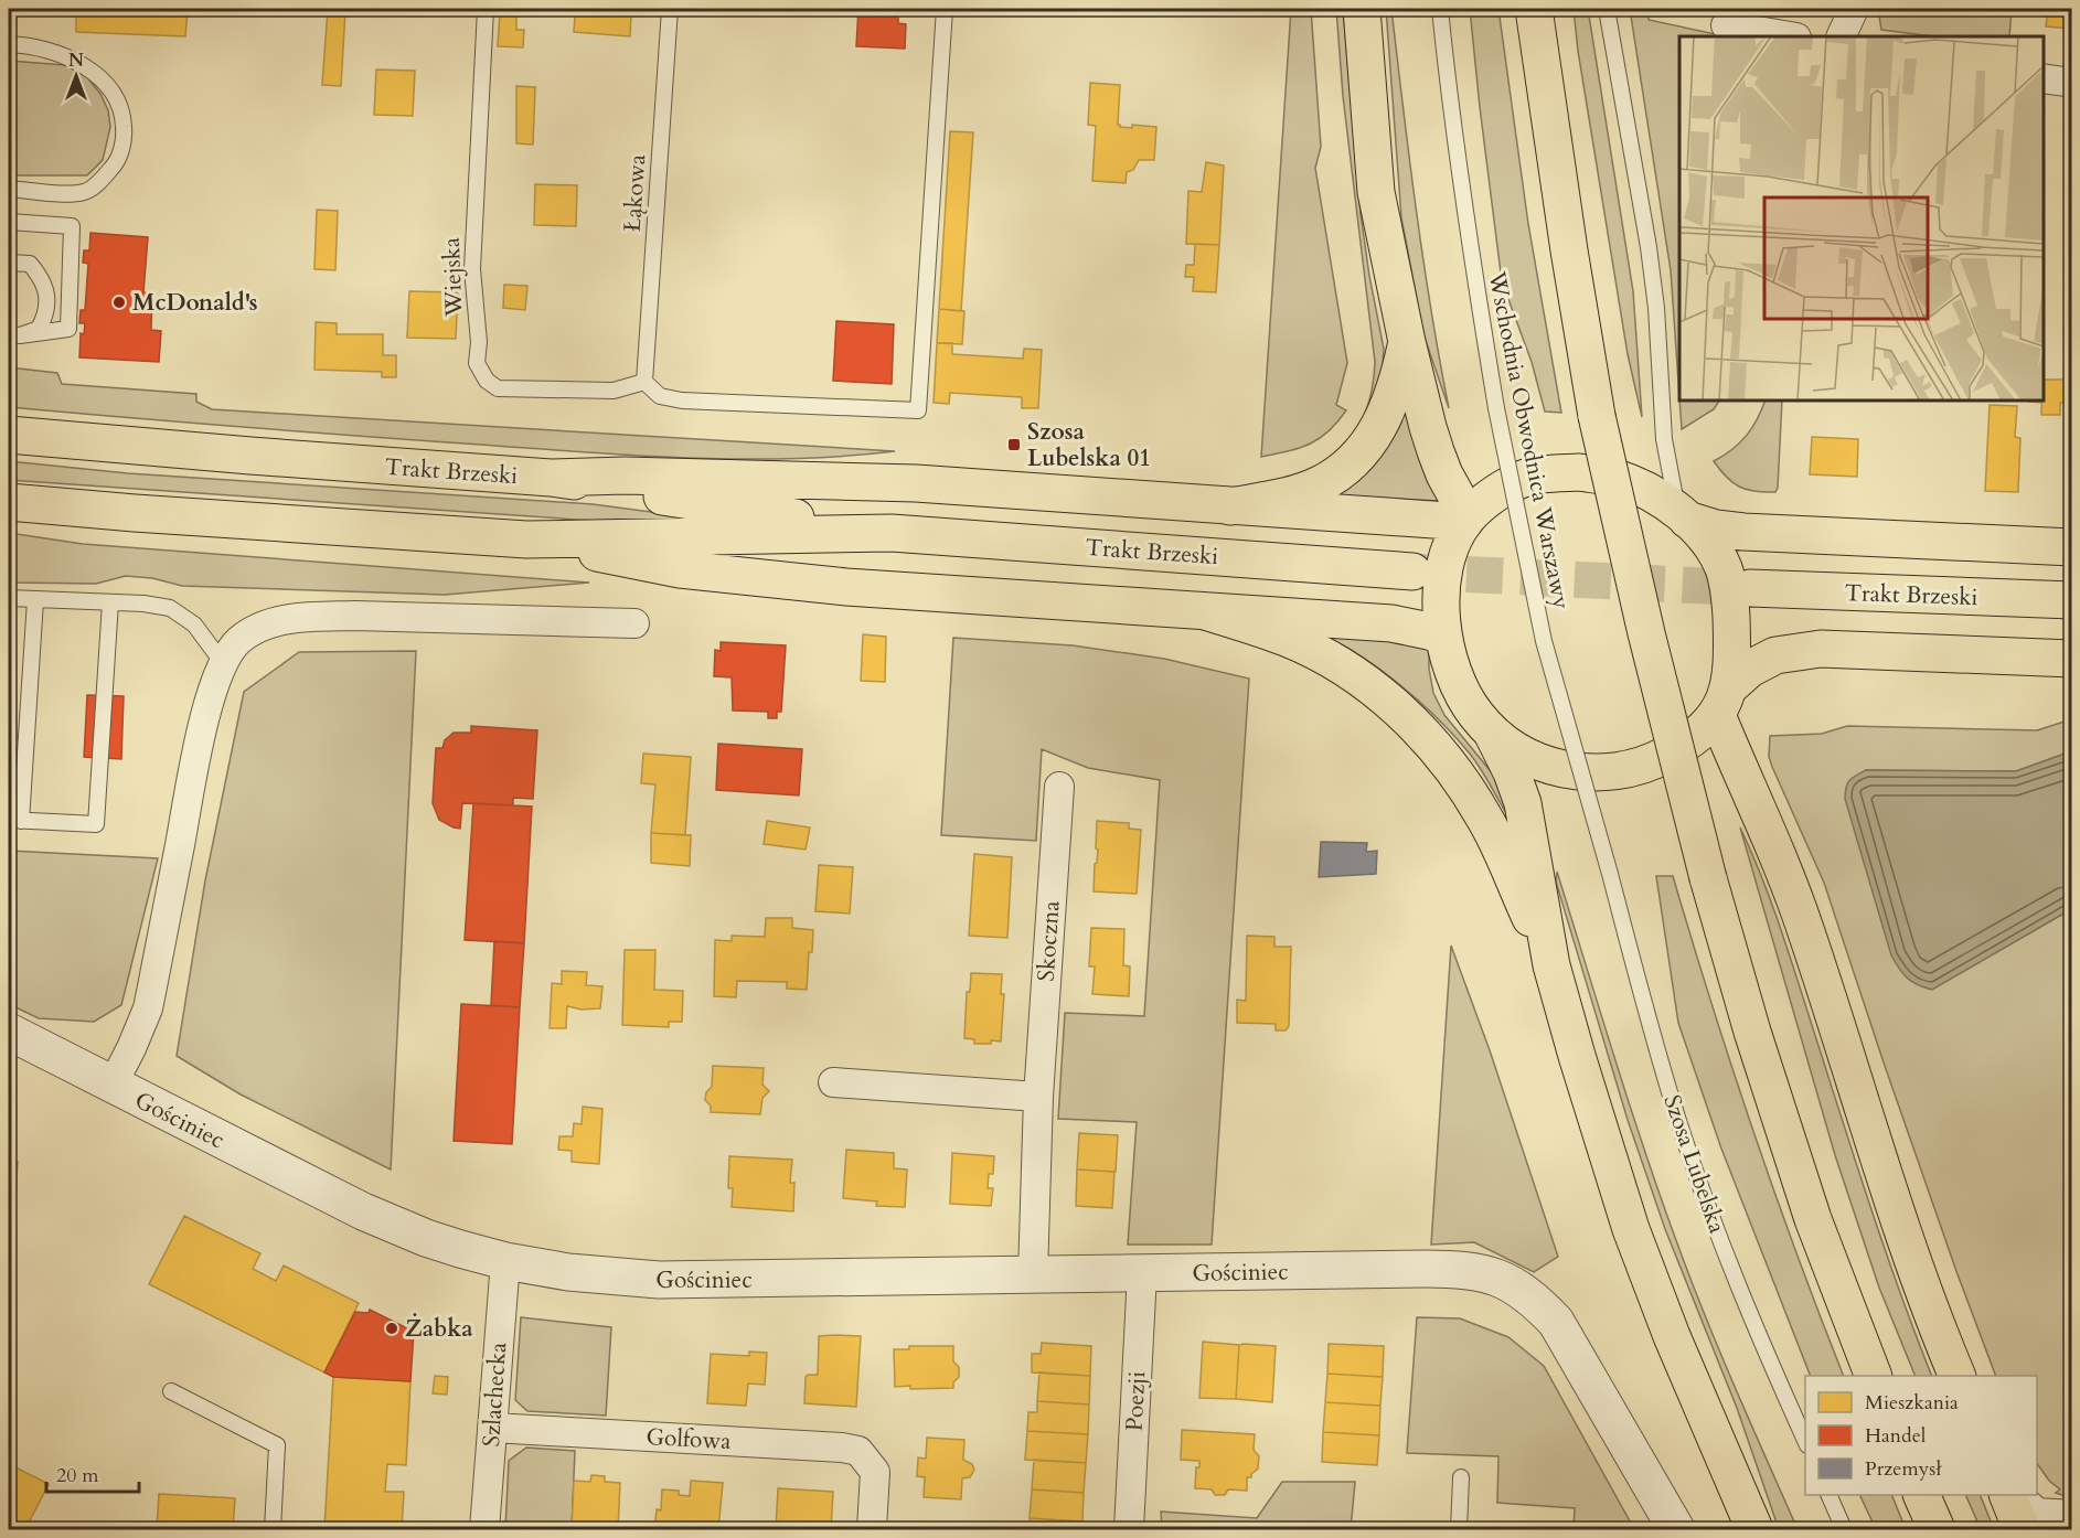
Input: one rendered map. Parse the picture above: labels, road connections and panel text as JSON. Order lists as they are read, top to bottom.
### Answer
{
  "streets": {
    "main road": ["Trakt Brzeski"],
    "street": [
      "Skoczna",
      "Gościniec",
      "Szlachecka",
      "Poezji",
      "Golfowa"
    ],
    "lane": [
      "Łąkowa",
      "Wiejska",
      "Wschodnia Obwodnica Warszawy",
      "Szosa Lubelska"
    ]
  },
  "crossings": [
    ["Łąkowa", "Wiejska"],
    ["Wschodnia Obwodnica Warszawy", "Szosa Lubelska"],
    ["Skoczna", "Gościniec"],
    ["Gościniec", "Szlachecka"],
    ["Gościniec", "Poezji"],
    ["Szlachecka", "Golfowa"]
  ],
  "places": {
    "other": ["McDonald's", "Żabka"],
    "transit": ["Szosa Lubelska 01"]
  },
  "legend": ["Mieszkania", "Handel", "Przemysł"],
  "scale_bar": "20 m",
  "north": "top"
}
